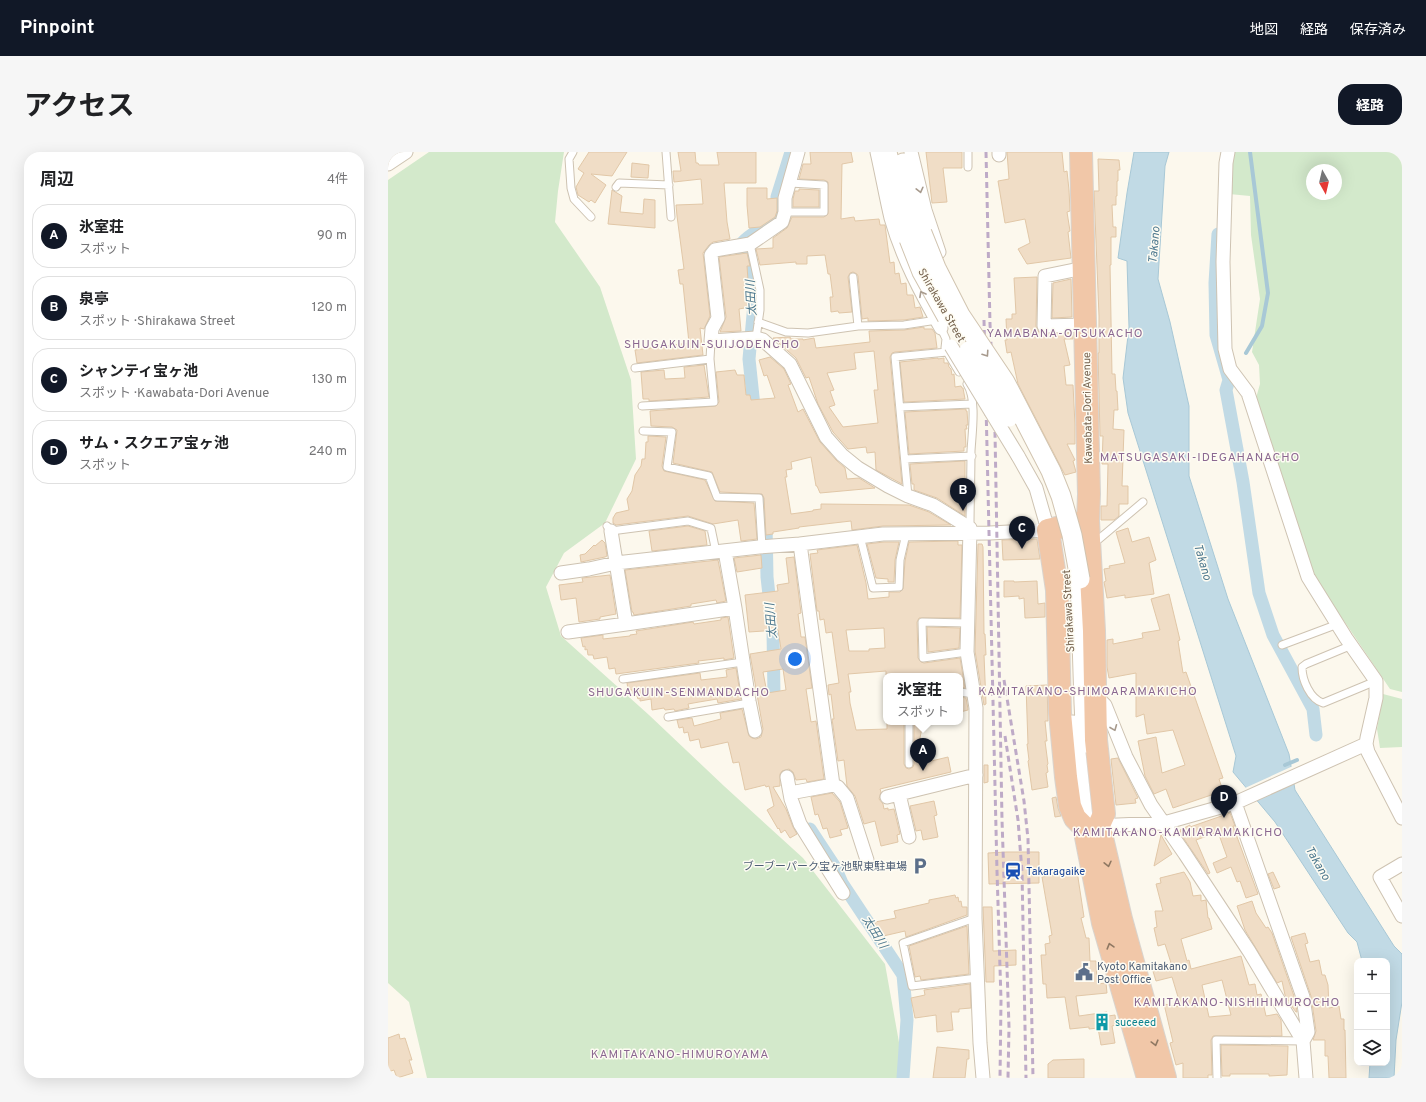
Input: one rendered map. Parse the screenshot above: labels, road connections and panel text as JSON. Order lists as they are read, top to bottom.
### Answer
{
  "streets": {
    "highway": ["Shirakawa Street", "Kawabata-Dori Avenue"]
  },
  "crossings": [
    ["Shirakawa Street", "Kawabata-Dori Avenue"]
  ],
  "districts": [
    "YAMABANA-OTSUKACHO",
    "SHUGAKUIN-SUIJODENCHO",
    "MATSUGASAKI-IDEGAHANACHO",
    "KAMITAKANO-SHIMOARAMAKICHO",
    "SHUGAKUIN-SENMANDACHO",
    "KAMITAKANO-KAMIARAMAKICHO",
    "KAMITAKANO-NISHIHIMUROCHO",
    "KAMITAKANO-HIMUROYAMA"
  ],
  "water": ["Takano", "太田川"],
  "places": {
    "parking": ["ブーブーパーク宝ヶ池駅東駐車場"],
    "station": ["Takaragaike"],
    "public building": ["Kyoto Kamitakano Post Office"],
    "building": ["suceeed"]
  },
  "north": "bottom",
  "page": {
    "header": "Pinpoint",
    "nav": ["地図", "経路", "保存済み"],
    "title": "アクセス",
    "buttons": "経路",
    "heading": ["周辺", "4件"],
    "list": [
      {
        "mark": "A",
        "name": "氷室荘",
        "note": "スポット",
        "value": "90 m"
      },
      {
        "mark": "B",
        "name": "泉亭",
        "note": "スポット · Shirakawa Street",
        "value": "120 m"
      },
      {
        "mark": "C",
        "name": "シャンティ宝ヶ池",
        "note": "スポット · Kawabata-Dori Avenue",
        "value": "130 m"
      },
      {
        "mark": "D",
        "name": "サム・スクエア宝ヶ池",
        "note": "スポット",
        "value": "240 m"
      }
    ],
    "pins": [
      "B",
      "C",
      "A",
      "D"
    ],
    "popup": ["氷室荘", "スポット"],
    "map_buttons": ["+", "−"]
  }
}
